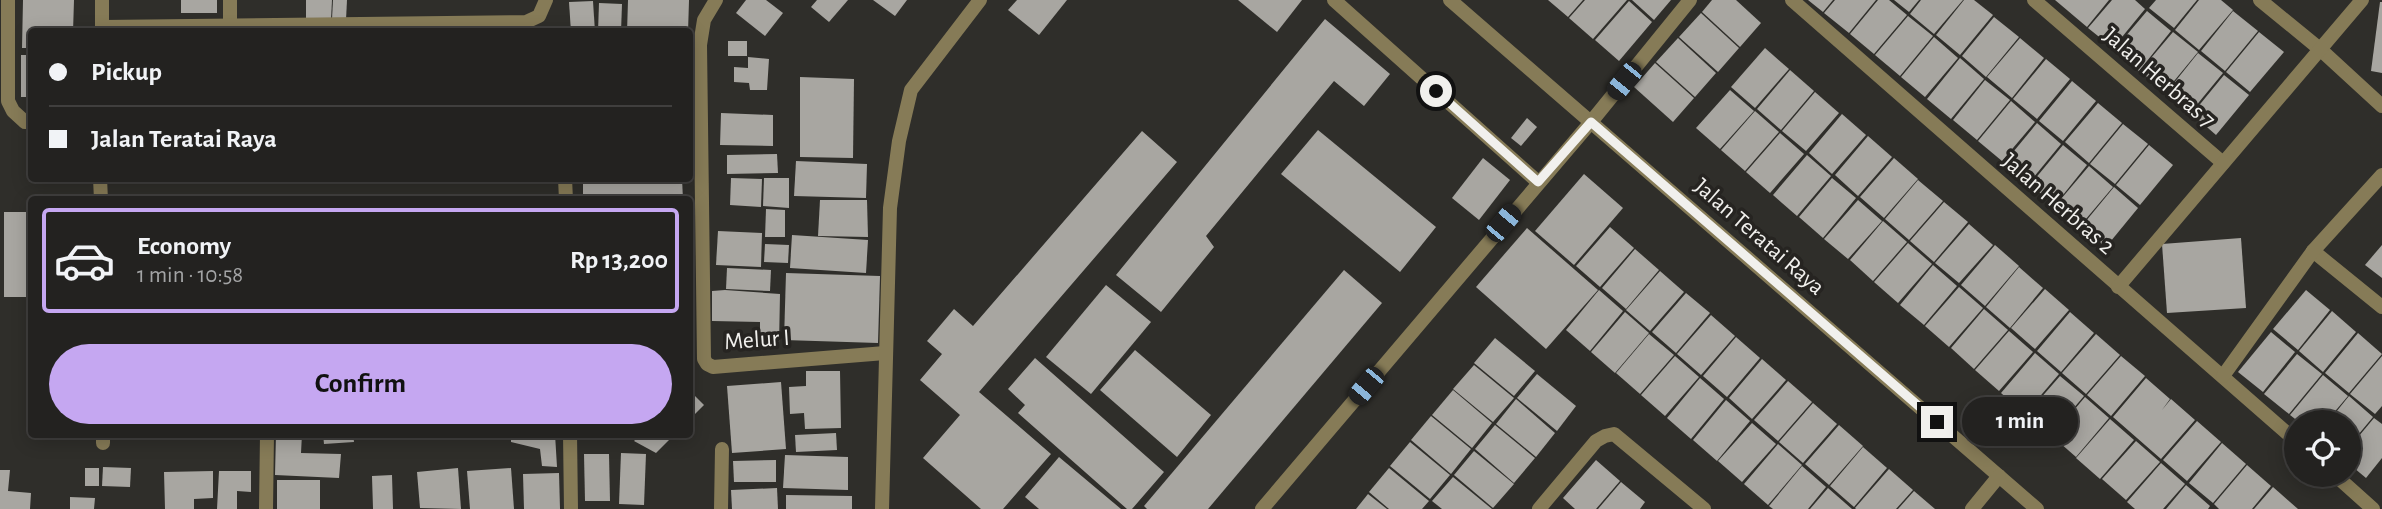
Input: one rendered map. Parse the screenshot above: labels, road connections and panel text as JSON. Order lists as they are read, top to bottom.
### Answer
{
  "streets": {
    "street": [
      "Jalan Herbras 7",
      "Jalan Herbras 2",
      "Jalan Teratai Raya",
      "Melur I"
    ]
  },
  "page": {
    "banner": ["Pickup", "Jalan Teratai Raya"],
    "list": [
      {
        "name": "Economy",
        "note": "1 min · 10:58",
        "value": "Rp 13,200"
      }
    ],
    "buttons": "Confirm",
    "bubble": "1 min"
  }
}
